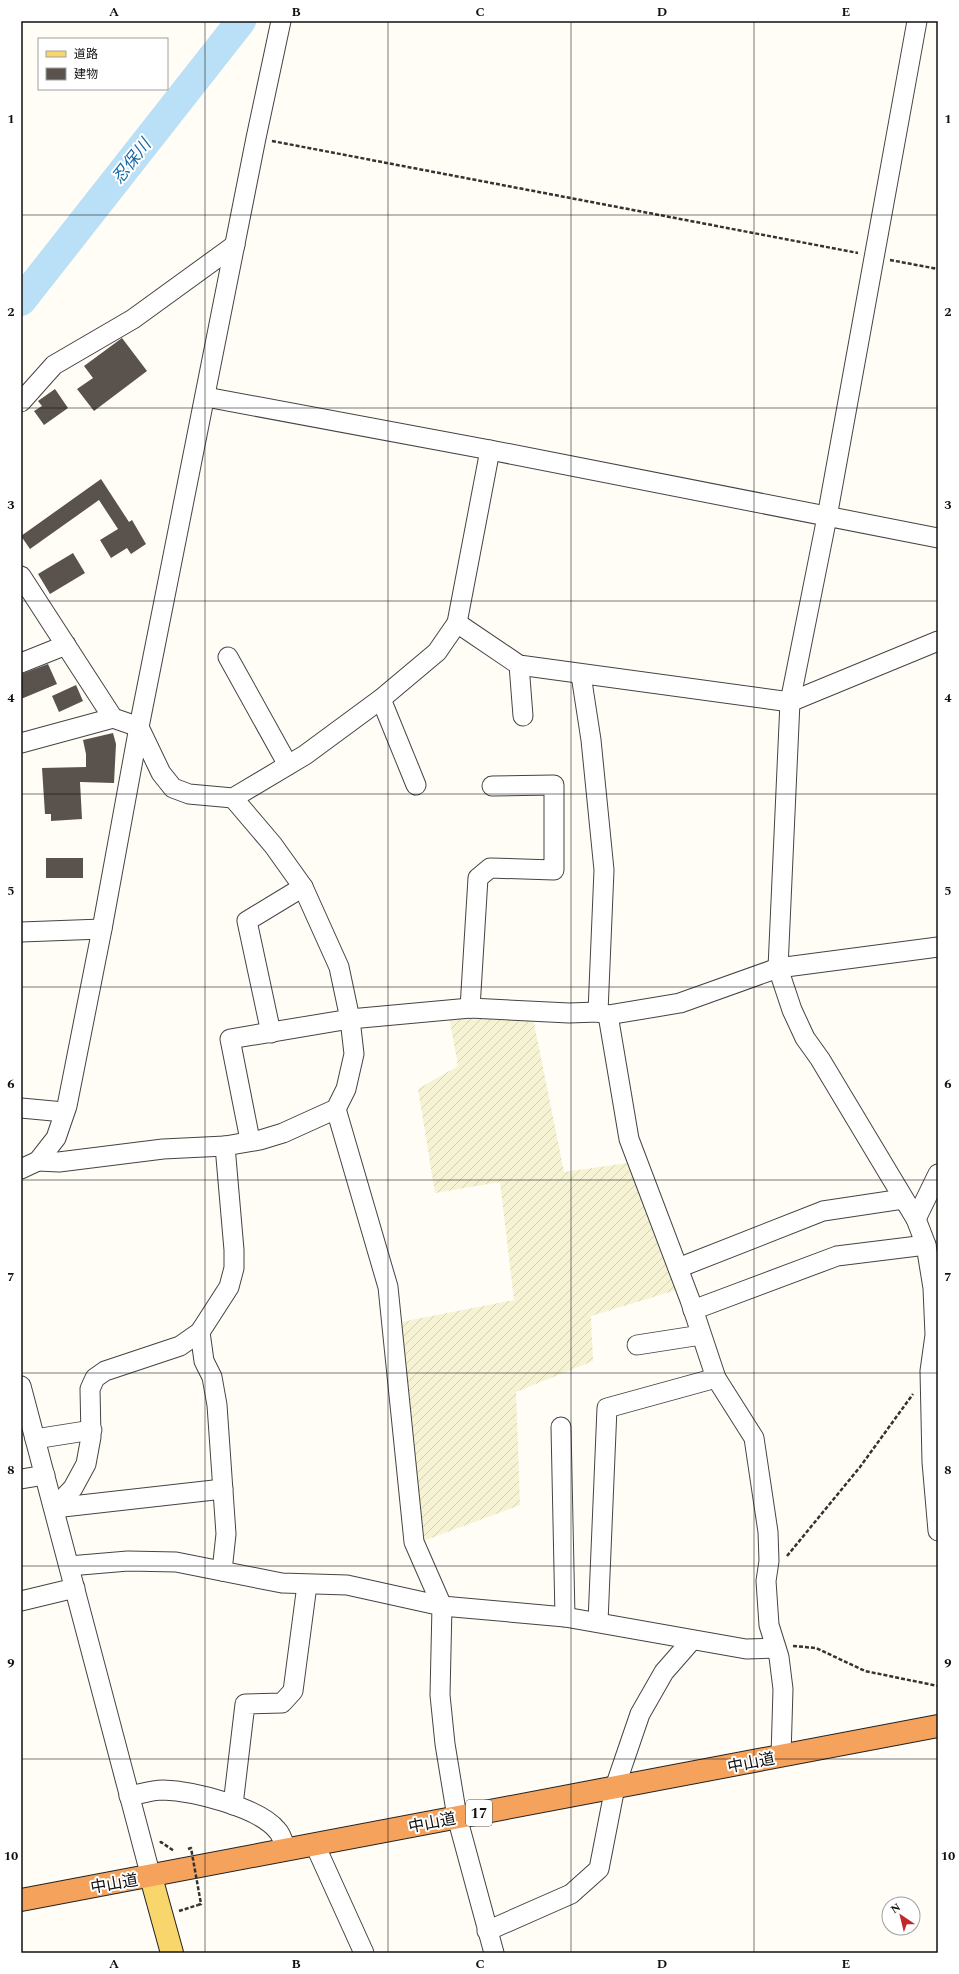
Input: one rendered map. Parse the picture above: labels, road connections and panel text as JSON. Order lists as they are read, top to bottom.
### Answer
{
  "streets": {
    "highway": ["中山道", "17"]
  },
  "water": ["忍保川"],
  "legend": ["道路", "建物"],
  "north": "top left",
  "grid": {
    "columns": [
      "A",
      "B",
      "C",
      "D",
      "E"
    ],
    "rows": [
      "1",
      "2",
      "3",
      "4",
      "5",
      "6",
      "7",
      "8",
      "9",
      "10"
    ]
  }
}
